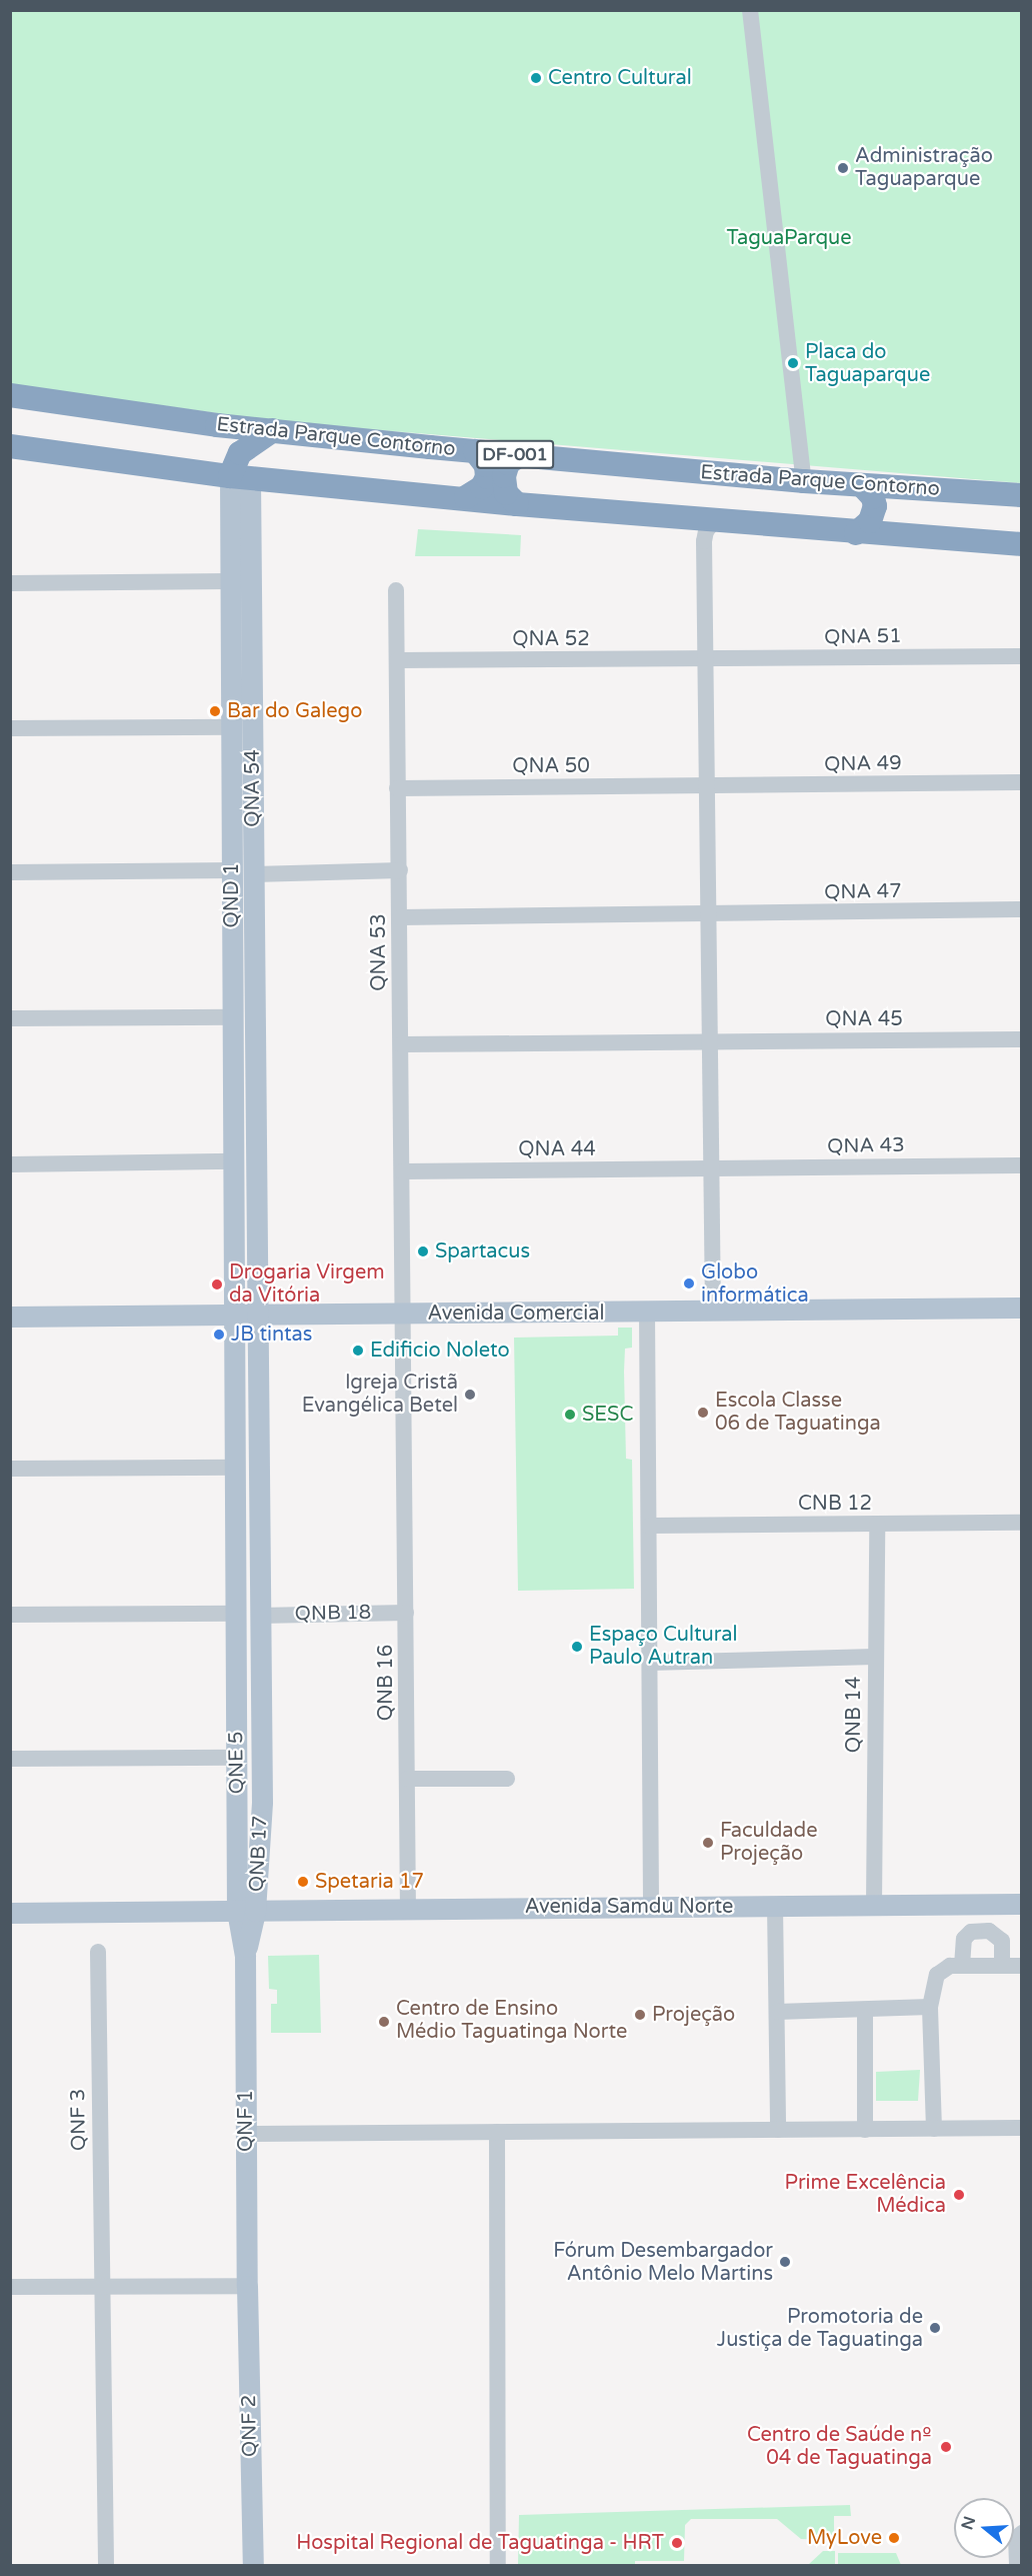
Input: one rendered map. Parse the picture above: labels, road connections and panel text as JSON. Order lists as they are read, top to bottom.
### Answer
{
  "streets": {
    "highway": ["Estrada Parque Contorno", "DF-001"],
    "main road": [
      "QNA 54",
      "QND 1",
      "Avenida Comercial",
      "QNE 5",
      "QNB 17",
      "Avenida Samdu Norte",
      "QNF 1",
      "QNF 2"
    ],
    "street": [
      "QNA 51",
      "QNA 52",
      "QNA 49",
      "QNA 50",
      "QNA 47",
      "QNA 53",
      "QNA 45",
      "QNA 43",
      "QNA 44",
      "CNB 12",
      "QNB 18",
      "QNB 16",
      "QNB 14",
      "QNF 3"
    ]
  },
  "crossings": [
    ["DF-001", "QND 1"],
    ["QNA 51", "QNA 52"],
    ["QNA 52", "QNA 53"],
    ["QNA 49", "QNA 50"],
    ["QNA 50", "QNA 53"],
    ["QNA 54", "QND 1"],
    ["QNA 54", "Avenida Comercial"],
    ["QNA 47", "QNA 53"],
    ["QND 1", "Avenida Comercial"],
    ["QND 1", "QNE 5"],
    ["QNA 53", "QNA 45"],
    ["QNA 53", "QNA 44"],
    ["QNA 53", "Avenida Comercial"],
    ["QNA 53", "QNB 16"],
    ["QNA 43", "QNA 44"],
    ["Avenida Comercial", "QNB 16"],
    ["CNB 12", "QNB 14"],
    ["QNB 18", "QNB 16"],
    ["QNB 18", "QNB 17"],
    ["QNB 16", "Avenida Samdu Norte"],
    ["QNB 14", "Avenida Samdu Norte"],
    ["QNE 5", "QNB 17"],
    ["QNE 5", "Avenida Samdu Norte"],
    ["QNE 5", "QNF 1"],
    ["QNB 17", "Avenida Samdu Norte"],
    ["QNB 17", "QNF 1"],
    ["Avenida Samdu Norte", "QNF 1"],
    ["QNF 1", "QNF 2"]
  ],
  "parks": ["TaguaParque"],
  "places": [
    "Centro Cultural",
    "Administração Taguaparque",
    "Placa do Taguaparque",
    "Bar do Galego",
    "Spartacus",
    "Globo informática",
    "Drogaria Virgem da Vitória",
    "JB tintas",
    "Edificio Noleto",
    "Igreja Cristã Evangélica Betel",
    "Escola Classe 06 de Taguatinga",
    "SESC",
    "Espaço Cultural Paulo Autran",
    "Faculdade Projeção",
    "Spetaria 17",
    "Projeção",
    "Centro de Ensino Médio Taguatinga Norte",
    "Prime Excelência Médica",
    "Fórum Desembargador Antônio Melo Martins",
    "Promotoria de Justiça de Taguatinga",
    "Centro de Saúde nº 04 de Taguatinga",
    "MyLove",
    "Hospital Regional de Taguatinga - HRT"
  ],
  "north": "left"
}
